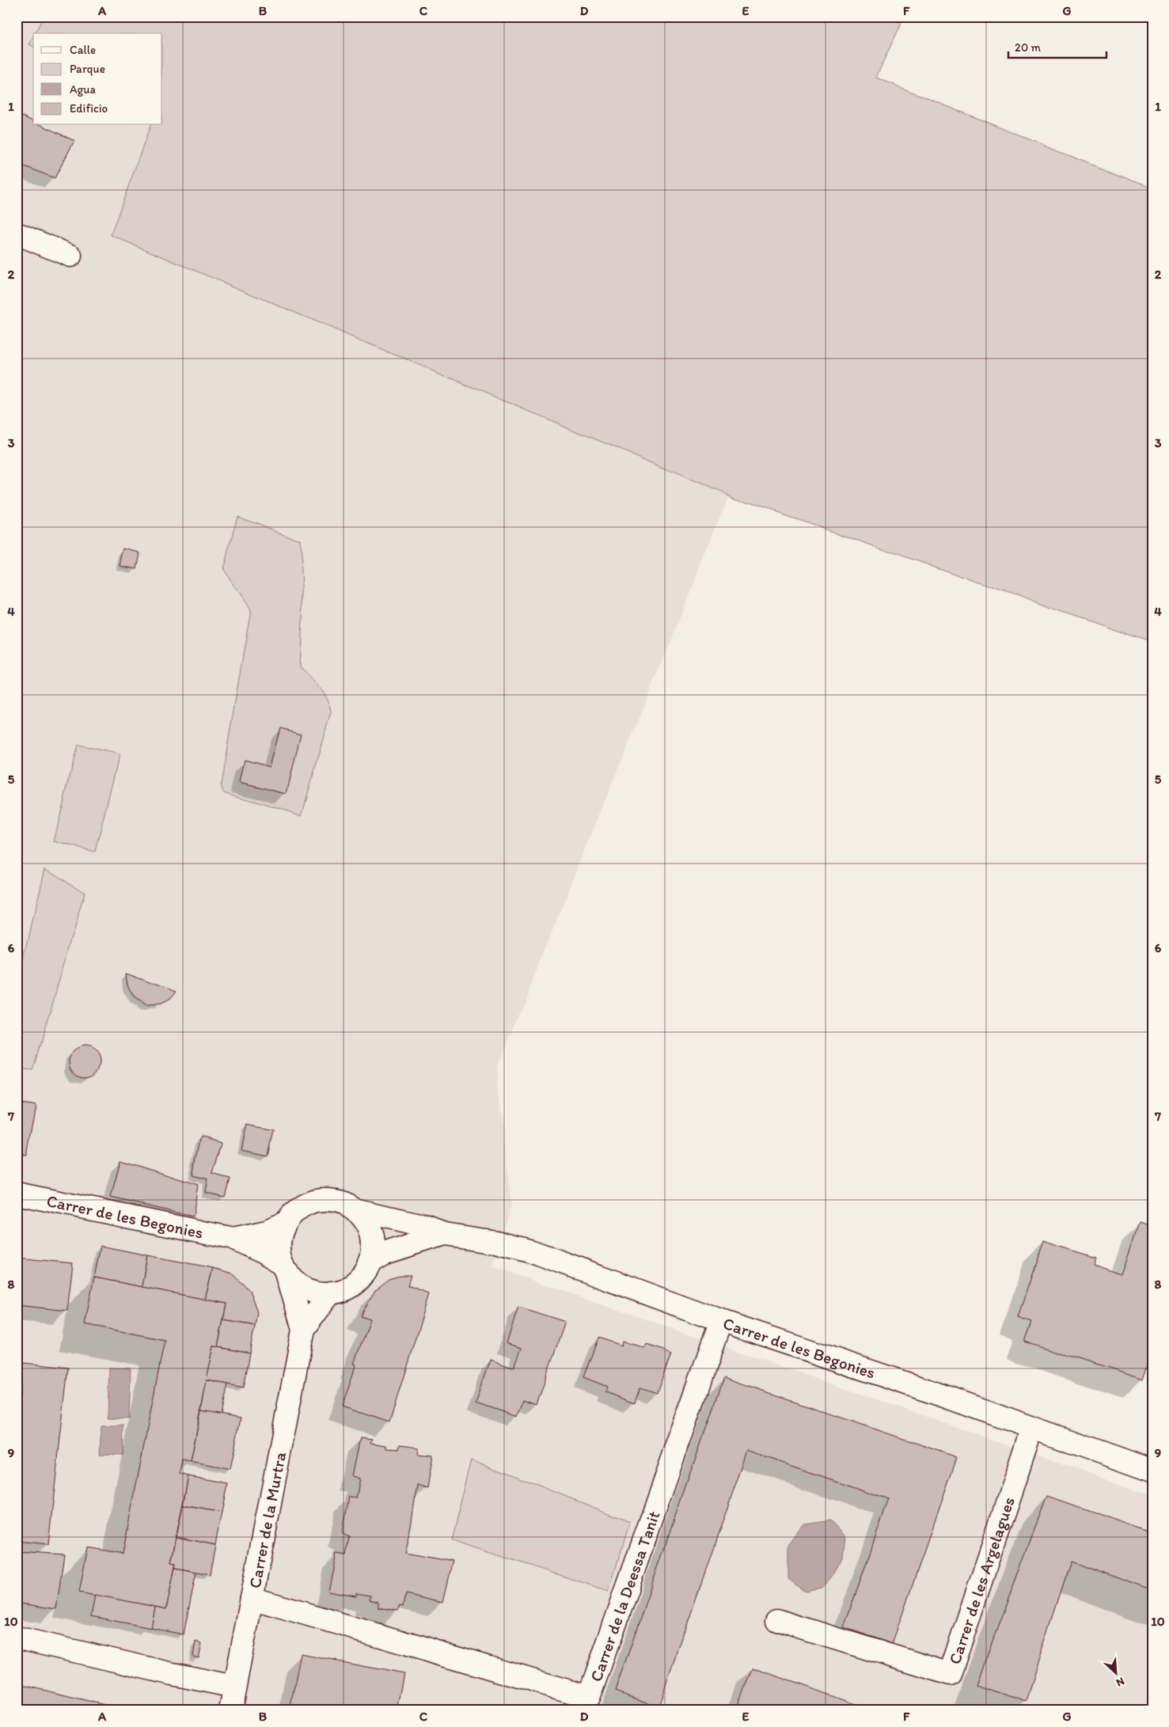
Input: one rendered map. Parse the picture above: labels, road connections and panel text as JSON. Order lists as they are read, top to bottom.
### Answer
{
  "streets": {
    "street": [
      "Carrer de les Begonies",
      "Carrer de la Murtra",
      "Carrer de les Argelagues",
      "Carrer de la Deessa Tanit"
    ]
  },
  "crossings": [
    ["Carrer de les Begonies", "Carrer de les Argelagues"],
    ["Carrer de les Begonies", "Carrer de la Deessa Tanit"],
    ["Carrer de la Murtra", "Carrer de la Deessa Tanit"]
  ],
  "legend": [
    "Calle",
    "Parque",
    "Agua",
    "Edificio"
  ],
  "scale_bar": "20 m",
  "north": "bottom right",
  "grid": {
    "columns": [
      "A",
      "B",
      "C",
      "D",
      "E",
      "F",
      "G"
    ],
    "rows": [
      "1",
      "2",
      "3",
      "4",
      "5",
      "6",
      "7",
      "8",
      "9",
      "10"
    ]
  }
}
